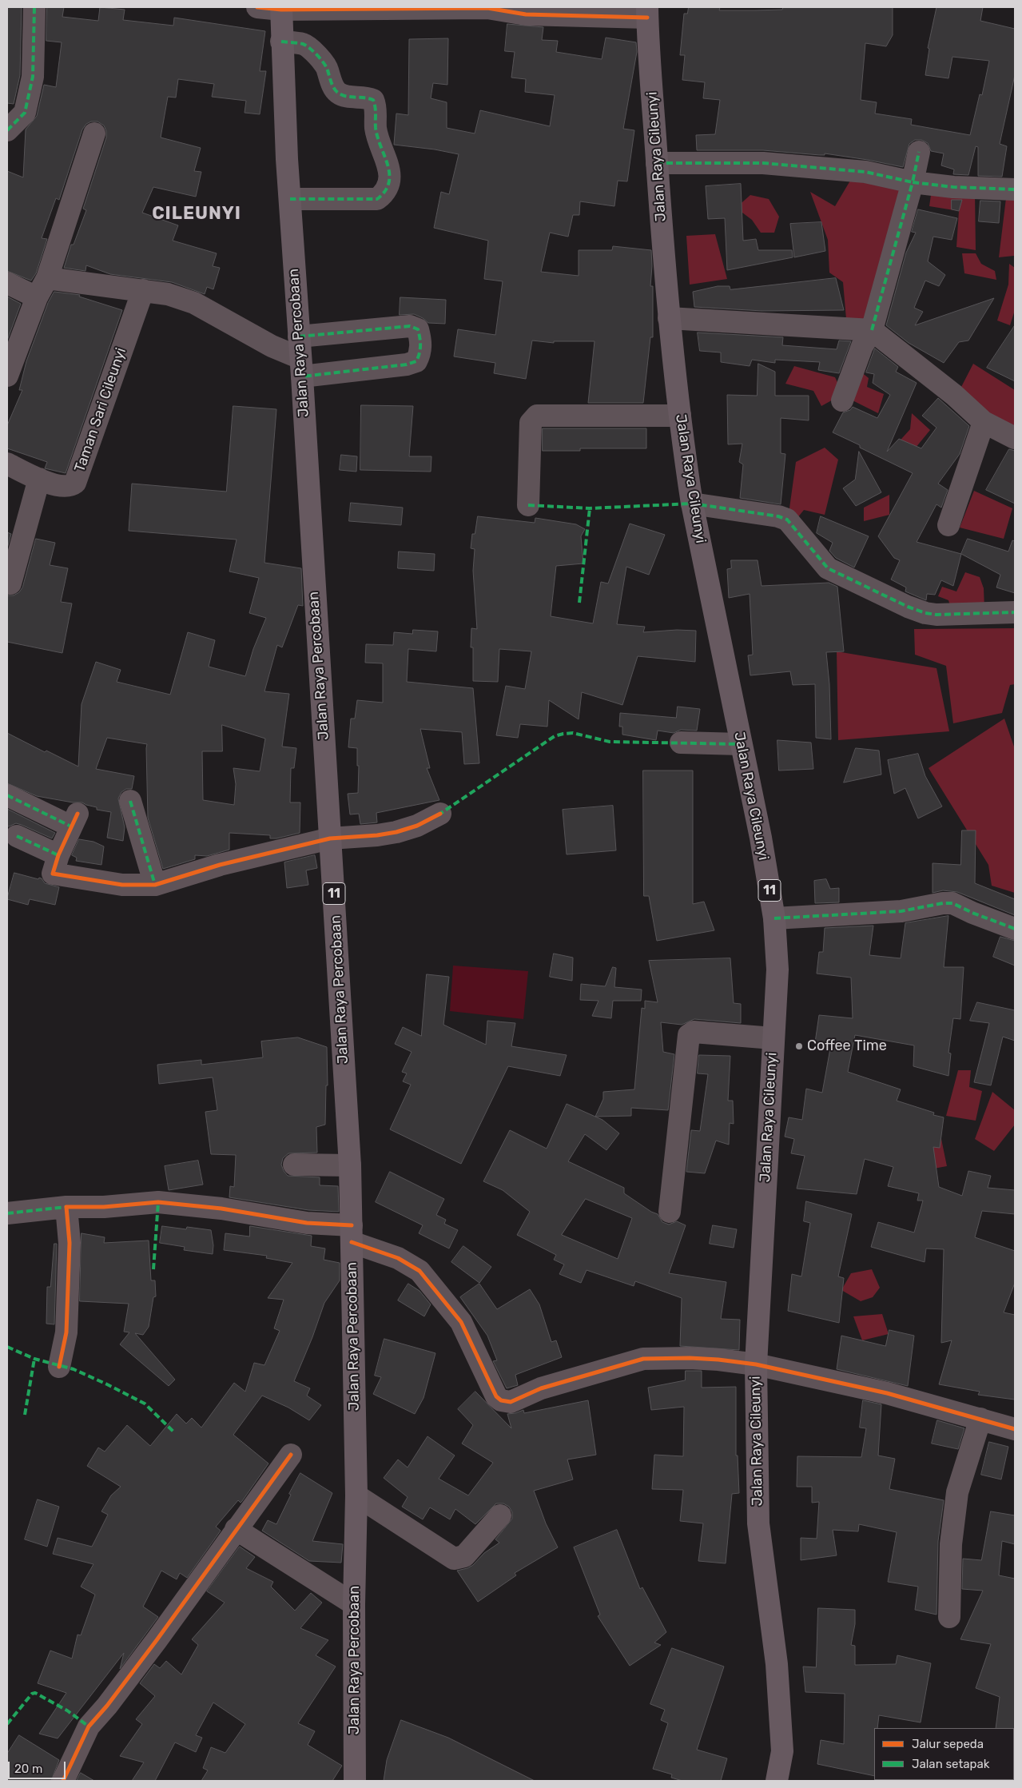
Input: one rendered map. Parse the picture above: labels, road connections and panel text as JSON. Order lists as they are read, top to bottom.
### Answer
{
  "streets": {
    "highway": ["Jalan Raya Cileunyi", "Jalan Raya Percobaan", "11"],
    "street": ["Taman Sari Cileunyi"]
  },
  "districts": ["CILEUNYI"],
  "places": ["Coffee Time"],
  "legend": ["Jalur sepeda", "Jalan setapak"],
  "scale_bar": "20 m"
}
